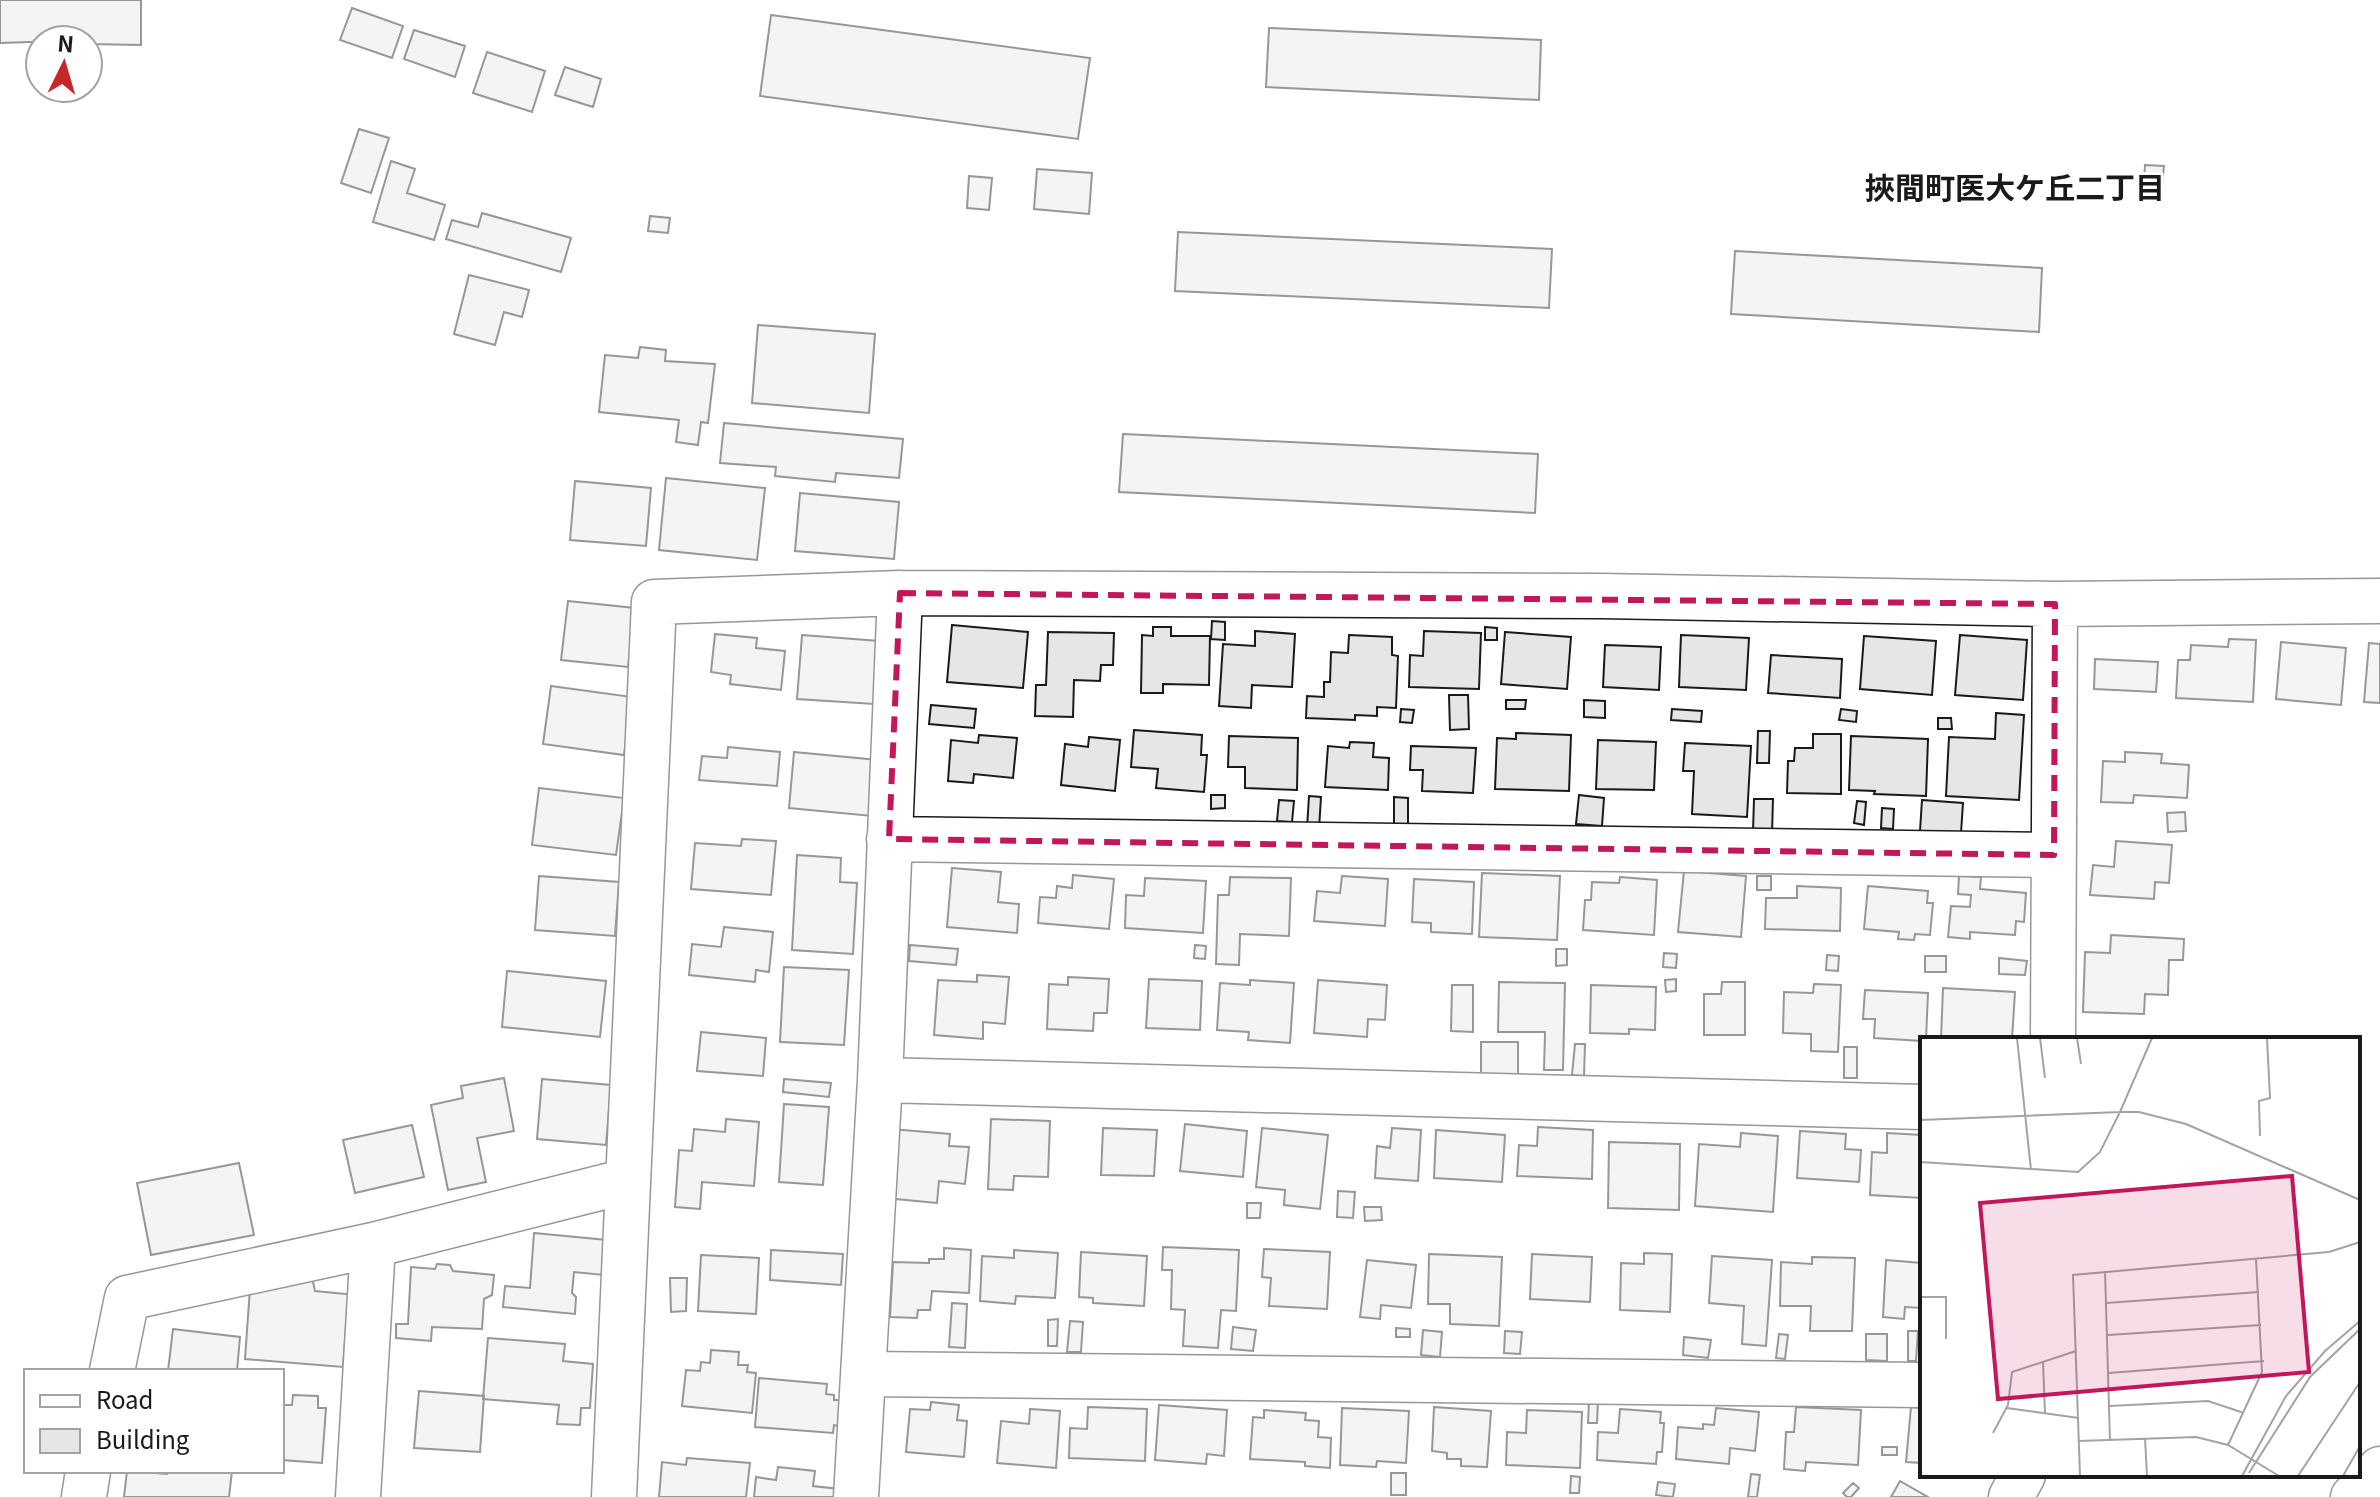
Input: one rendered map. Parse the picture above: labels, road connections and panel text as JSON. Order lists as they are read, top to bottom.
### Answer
{
  "districts": ["挾間町医大ケ丘二丁目"],
  "legend": ["Road", "Building"],
  "north": "top"
}
